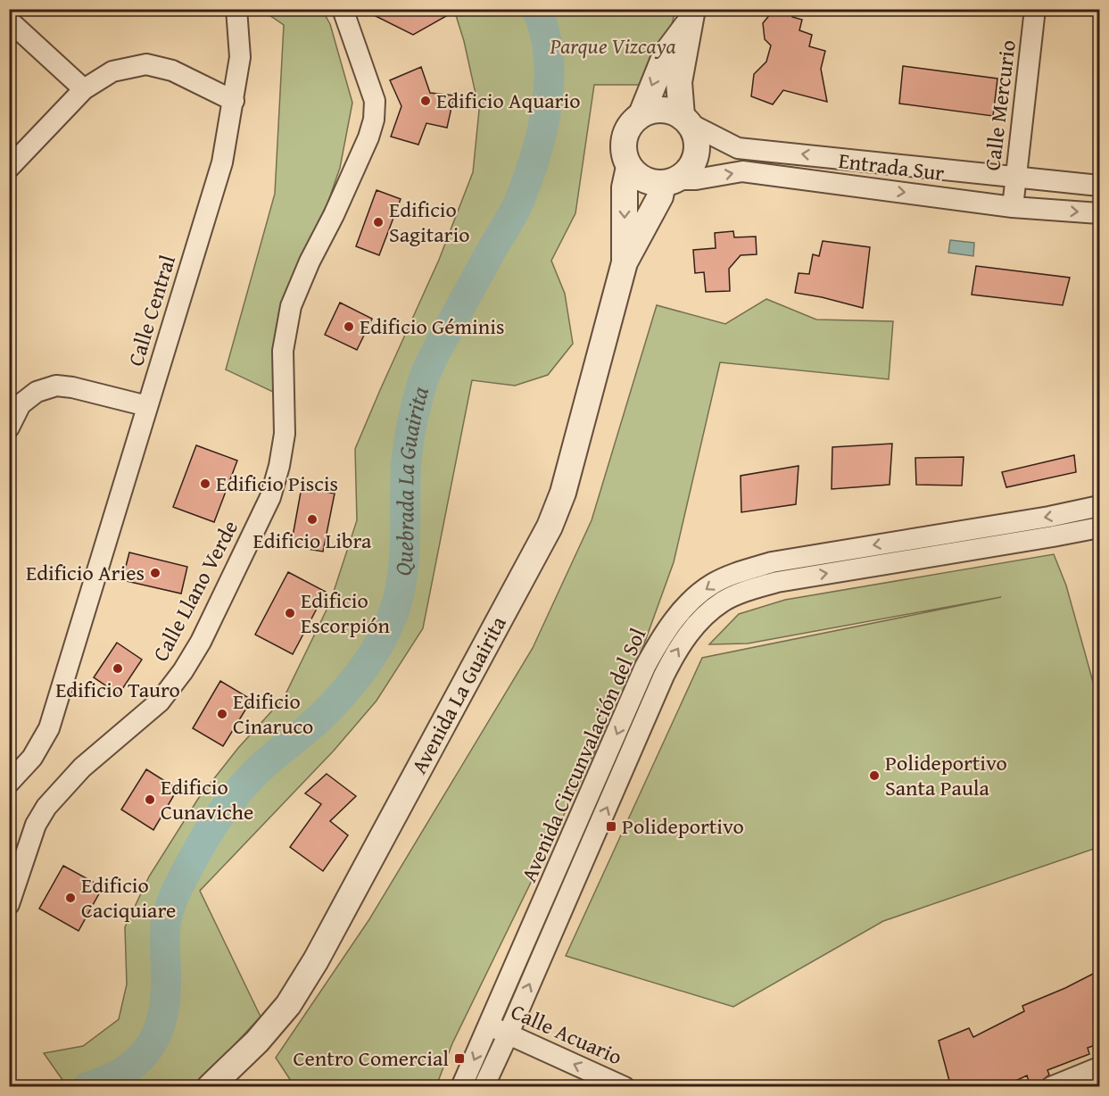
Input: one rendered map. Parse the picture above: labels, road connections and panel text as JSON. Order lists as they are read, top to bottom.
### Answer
{
  "streets": {
    "street": [
      "Calle Mercurio",
      "Entrada Sur",
      "Calle Central",
      "Calle Llano Verde",
      "Avenida La Guairita",
      "Avenida Circunvalación del Sol",
      "Calle Acuario"
    ]
  },
  "crossings": [
    ["Calle Mercurio", "Entrada Sur"],
    ["Entrada Sur", "Avenida La Guairita"],
    ["Avenida Circunvalación del Sol", "Calle Acuario"]
  ],
  "one_way": ["Calle Acuario"],
  "water": ["Quebrada La Guairita"],
  "parks": ["Parque Vizcaya"],
  "places": {
    "other": [
      "Edificio Aquario",
      "Edificio Sagitario",
      "Edificio Géminis",
      "Edificio Piscis",
      "Edificio Libra",
      "Edificio Aries",
      "Edificio Escorpión",
      "Edificio Tauro",
      "Edificio Cinaruco",
      "Polideportivo Santa Paula",
      "Edificio Cunaviche",
      "Edificio Caciquiare"
    ],
    "transit": ["Polideportivo", "Centro Comercial"]
  }
}
